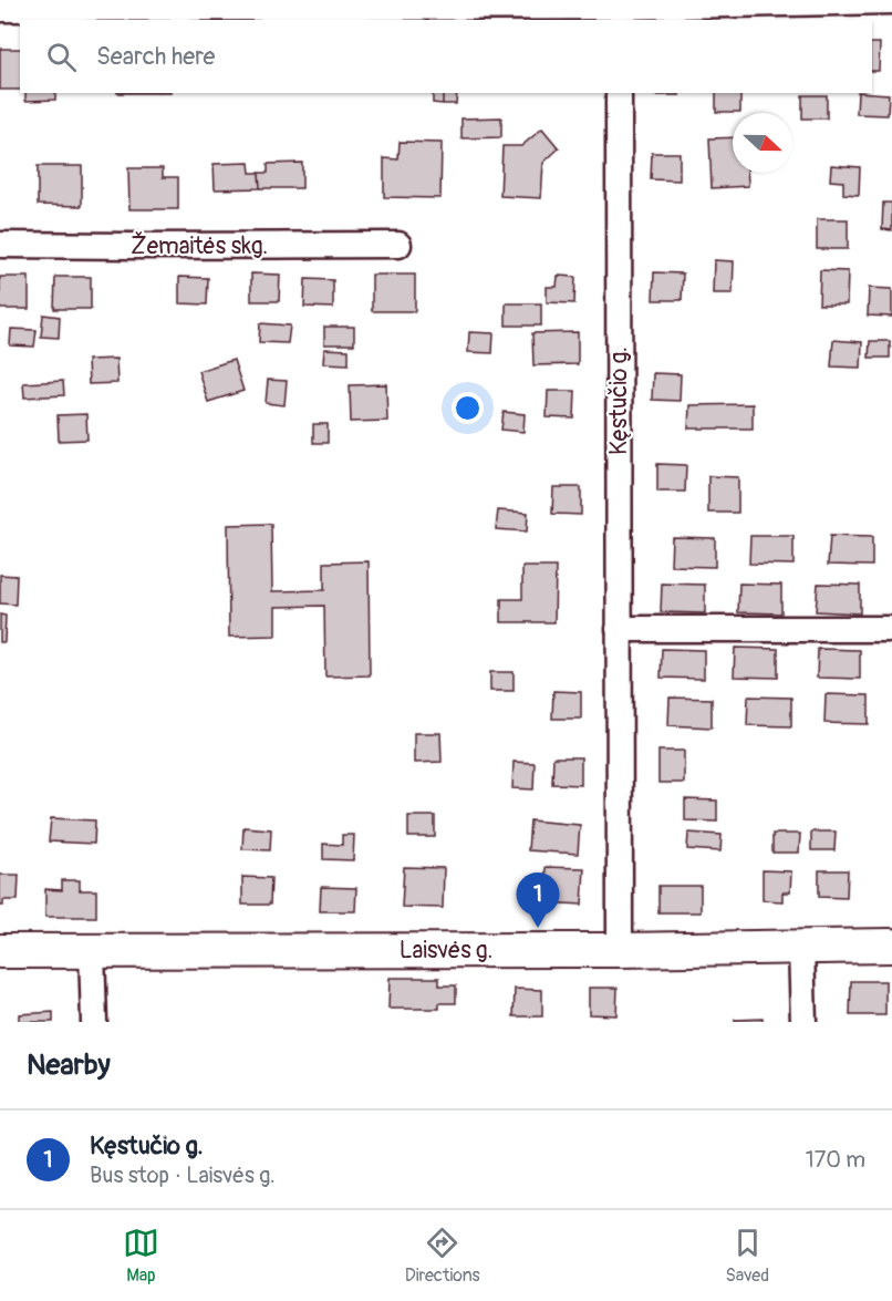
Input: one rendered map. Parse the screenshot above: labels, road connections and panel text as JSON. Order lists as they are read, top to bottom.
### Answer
{
  "streets": {
    "main road": ["Laisvės g."],
    "street": ["Žemaitės skg.", "Kęstučio g."]
  },
  "crossings": [
    ["Kęstučio g.", "Laisvės g."]
  ],
  "north": "right",
  "page": {
    "search": "Search here",
    "pins": "1",
    "heading": "Nearby",
    "list": [
      {
        "mark": "1",
        "name": "Kęstučio g.",
        "note": "Bus stop · Laisvės g.",
        "value": "170 m"
      }
    ],
    "nav": ["Map", "Directions", "Saved"]
  }
}
